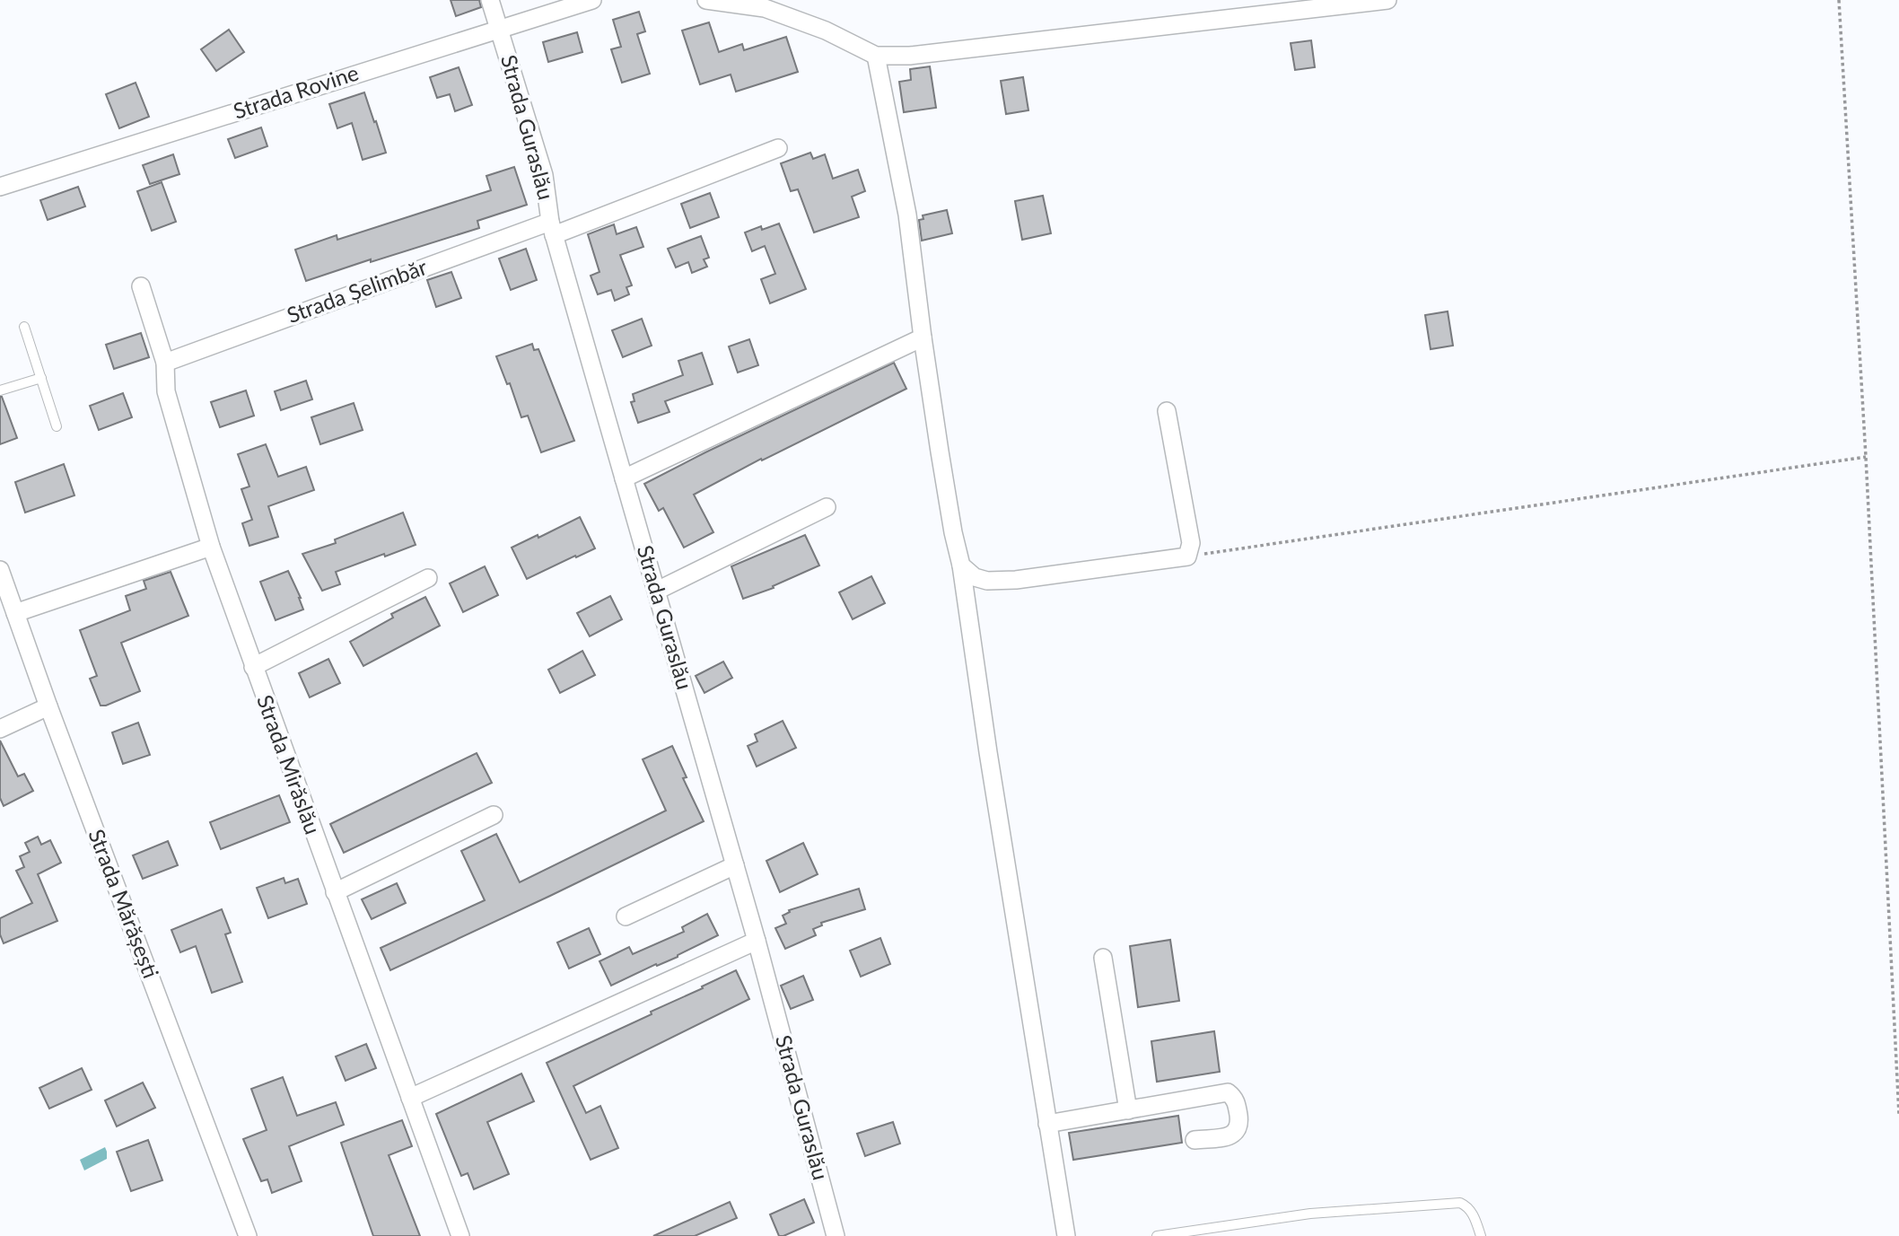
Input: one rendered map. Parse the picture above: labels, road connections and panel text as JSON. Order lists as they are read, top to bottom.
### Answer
{
  "streets": {
    "street": [
      "Strada Rovine",
      "Strada Guraslău",
      "Strada Șelimbăr",
      "Strada Mirăslău",
      "Strada Mărășești"
    ]
  },
  "crossings": [
    ["Strada Rovine", "Strada Guraslău"],
    ["Strada Guraslău", "Strada Șelimbăr"],
    ["Strada Șelimbăr", "Strada Mirăslău"]
  ]
}
